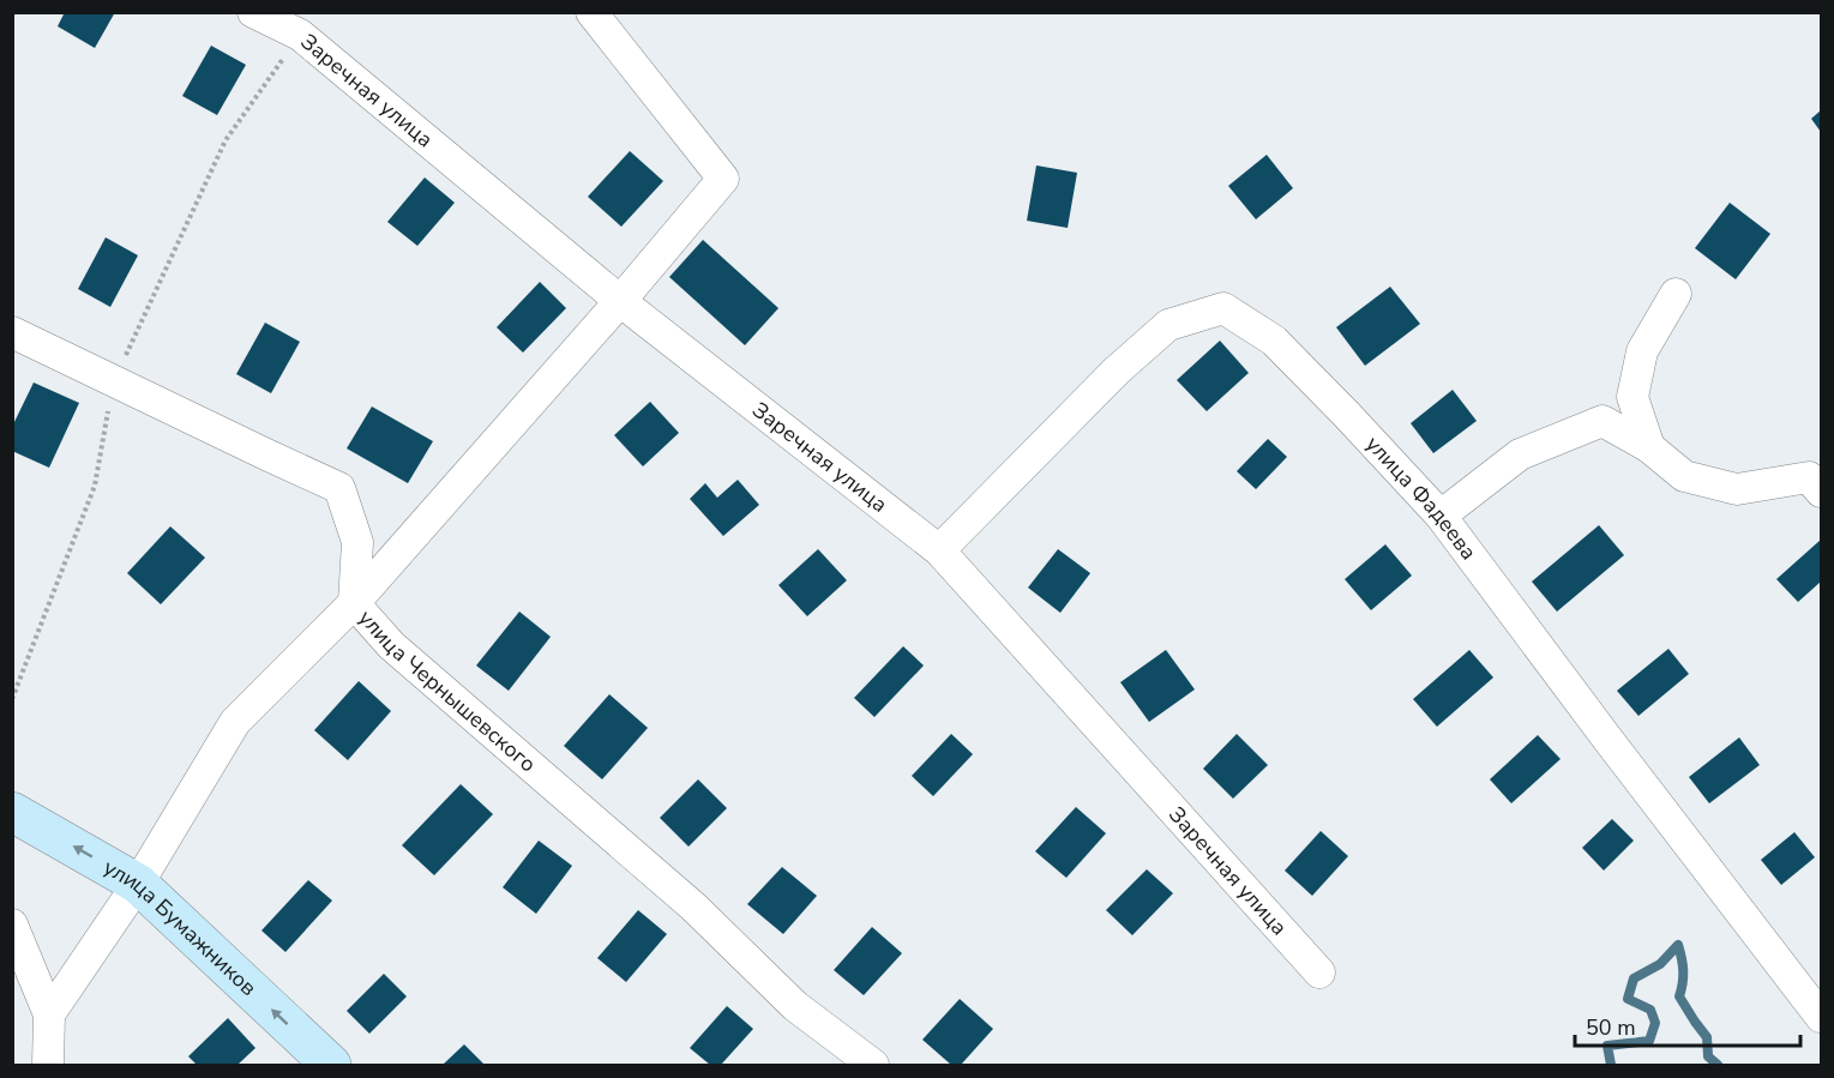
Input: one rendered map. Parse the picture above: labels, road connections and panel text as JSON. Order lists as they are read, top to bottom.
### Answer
{
  "streets": {
    "street": [
      "Заречная улица",
      "улица Фадеева",
      "улица Чернышевского",
      "улица Бумажников"
    ]
  },
  "crossings": [
    ["Заречная улица", "улица Фадеева"]
  ],
  "one_way": ["улица Бумажников"],
  "scale_bar": "50 m"
}
